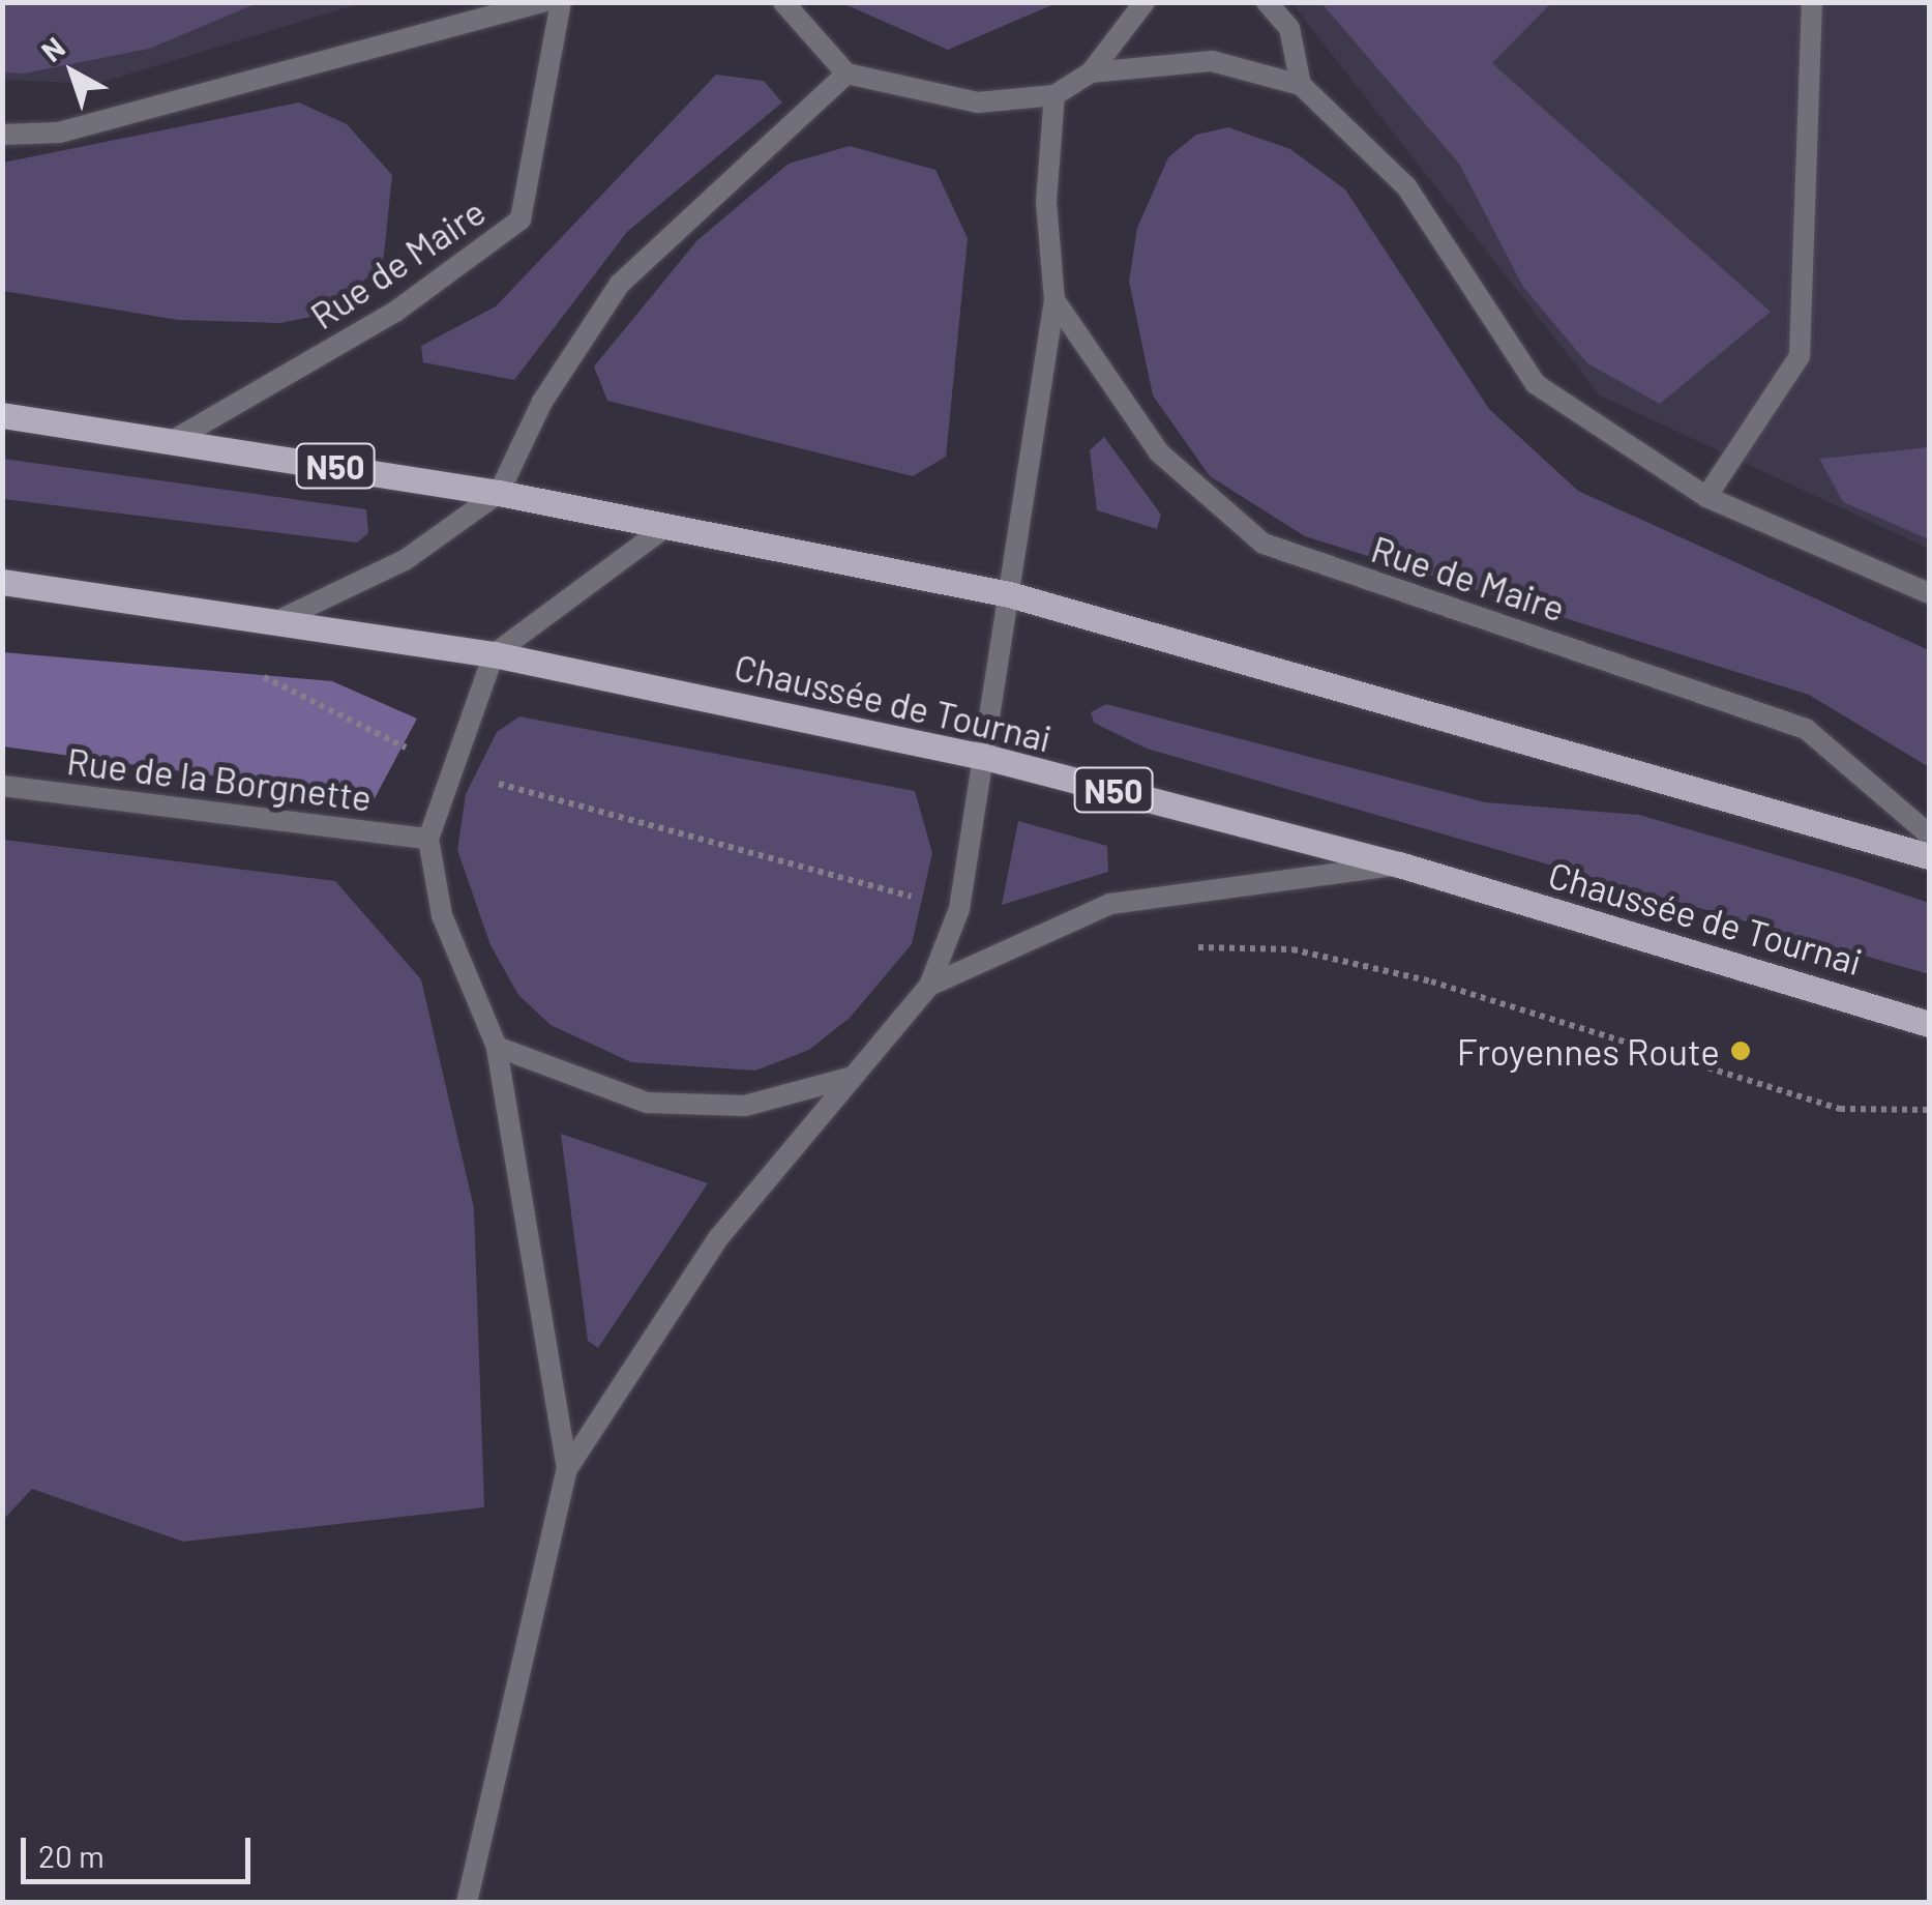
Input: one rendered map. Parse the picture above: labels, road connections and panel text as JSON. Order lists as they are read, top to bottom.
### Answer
{
  "streets": {
    "main road": ["N50", "Chaussée de Tournai"],
    "street": ["Rue de Maire", "Rue de la Borgnette"]
  },
  "crossings": [
    ["Rue de Maire", "N50"]
  ],
  "places": ["Froyennes Route"],
  "scale_bar": "20 m",
  "north": "top left"
}
